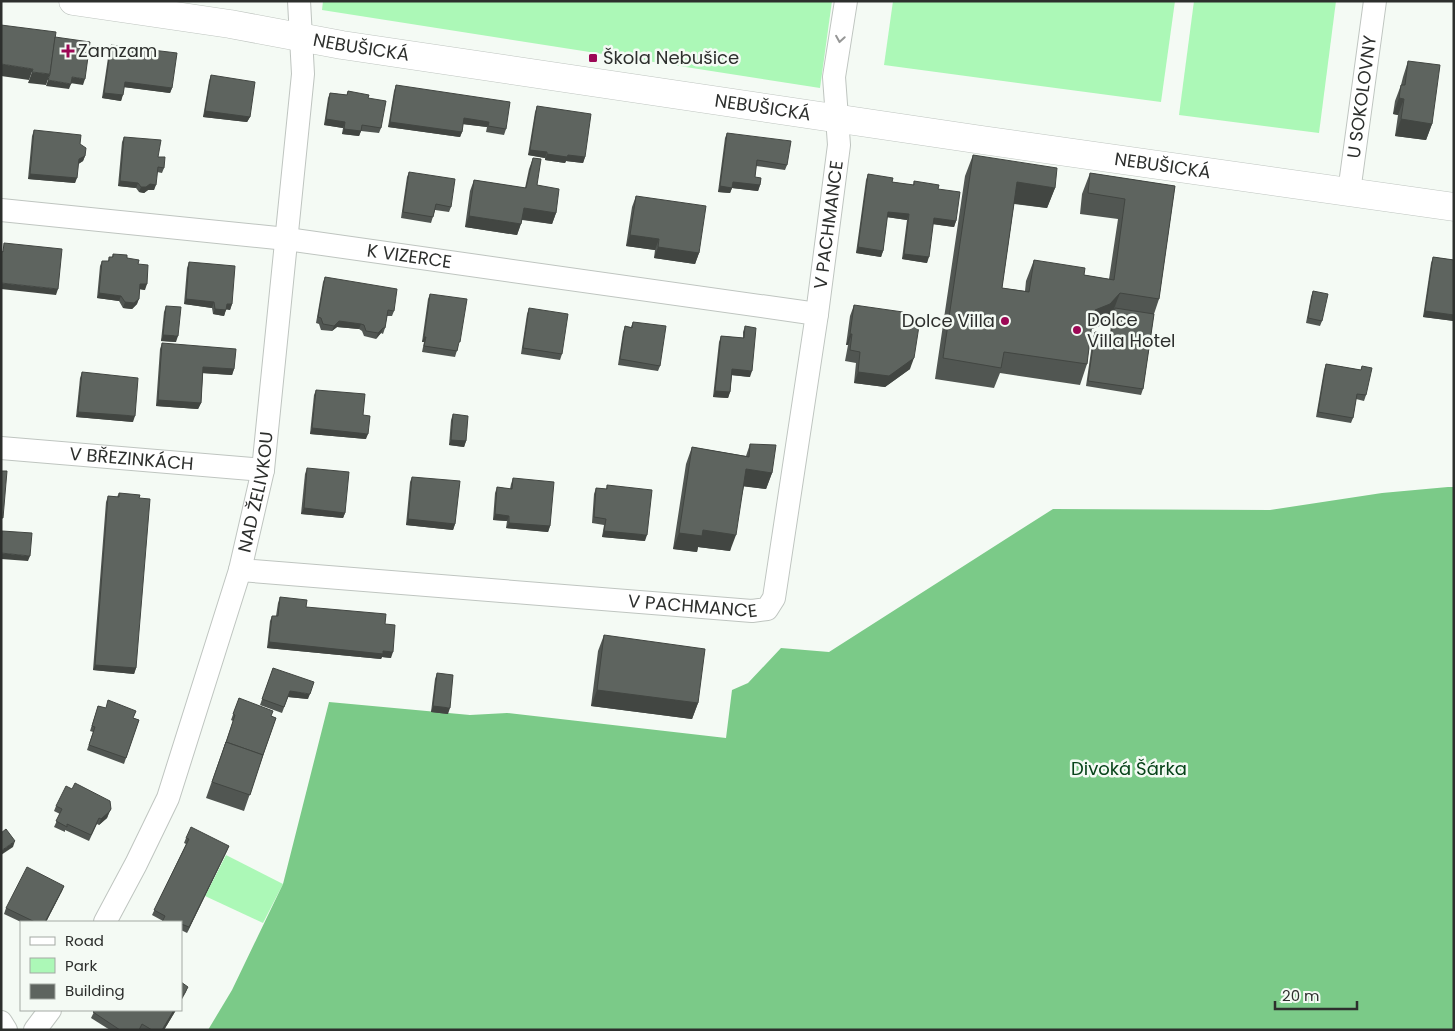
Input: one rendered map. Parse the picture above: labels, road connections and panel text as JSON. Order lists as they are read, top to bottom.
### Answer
{
  "streets": {
    "street": [
      "NEBUŠICKÁ",
      "U SOKOLOVNY",
      "V PACHMANCE",
      "K VIZERCE",
      "V BŘEZINKÁCH",
      "NAD ŽELIVKOU"
    ]
  },
  "crossings": [
    ["NEBUŠICKÁ", "U SOKOLOVNY"],
    ["NEBUŠICKÁ", "V PACHMANCE"],
    ["NEBUŠICKÁ", "NAD ŽELIVKOU"],
    ["V PACHMANCE", "K VIZERCE"],
    ["V PACHMANCE", "NAD ŽELIVKOU"],
    ["K VIZERCE", "NAD ŽELIVKOU"],
    ["V BŘEZINKÁCH", "NAD ŽELIVKOU"]
  ],
  "parks": ["Divoká Šárka"],
  "places": {
    "health": ["Zamzam"],
    "transit": ["Škola Nebušice"],
    "other": ["Dolce Villa", "Dolce Villa Hotel"]
  },
  "legend": ["Road", "Park", "Building"],
  "scale_bar": "20 m"
}
